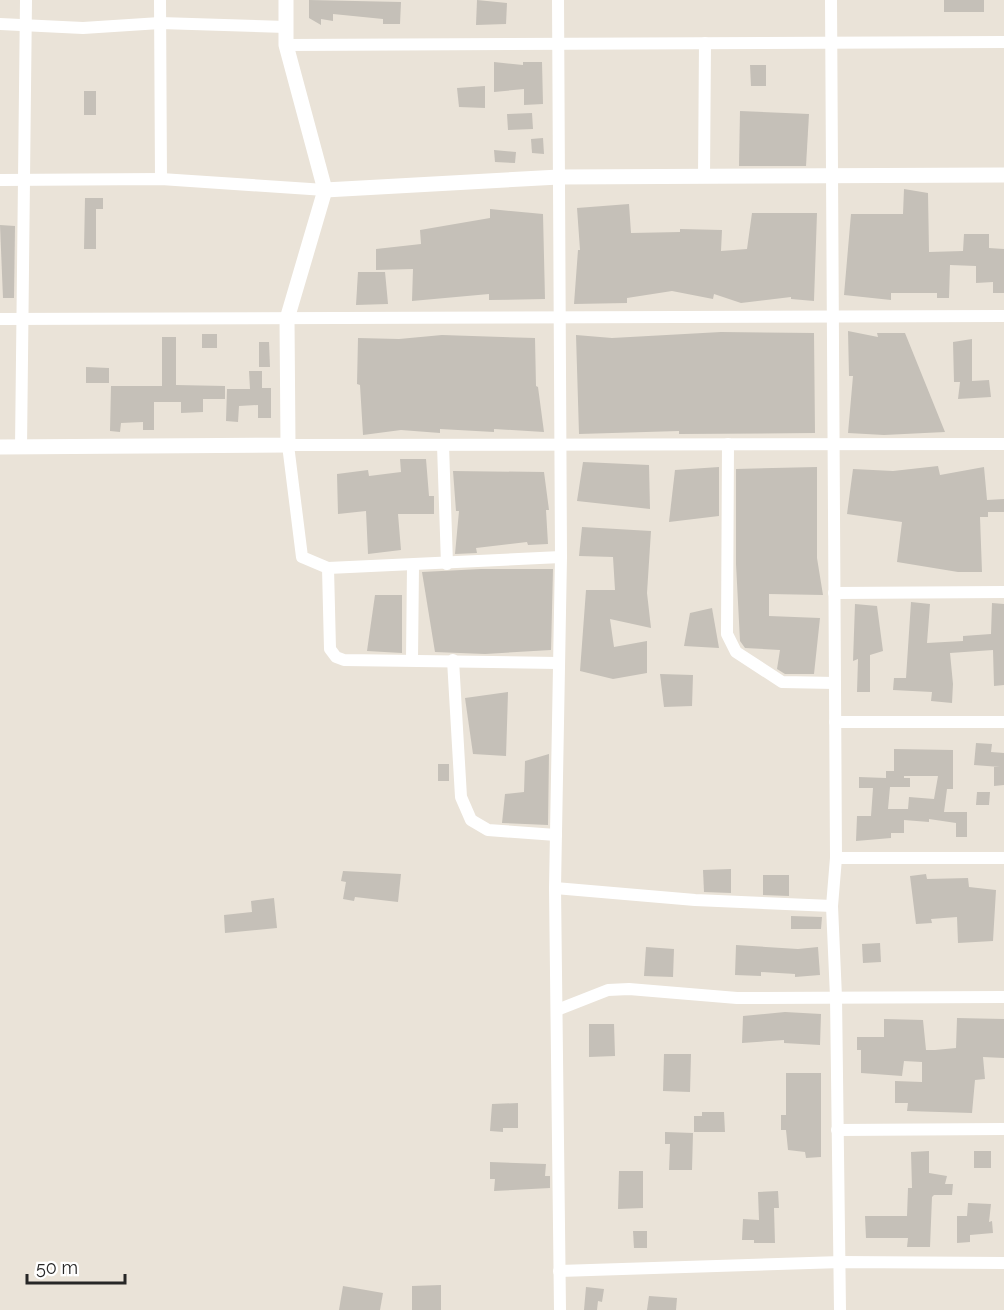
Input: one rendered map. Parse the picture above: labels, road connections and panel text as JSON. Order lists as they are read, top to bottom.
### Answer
{
  "scale_bar": "50 m"
}
